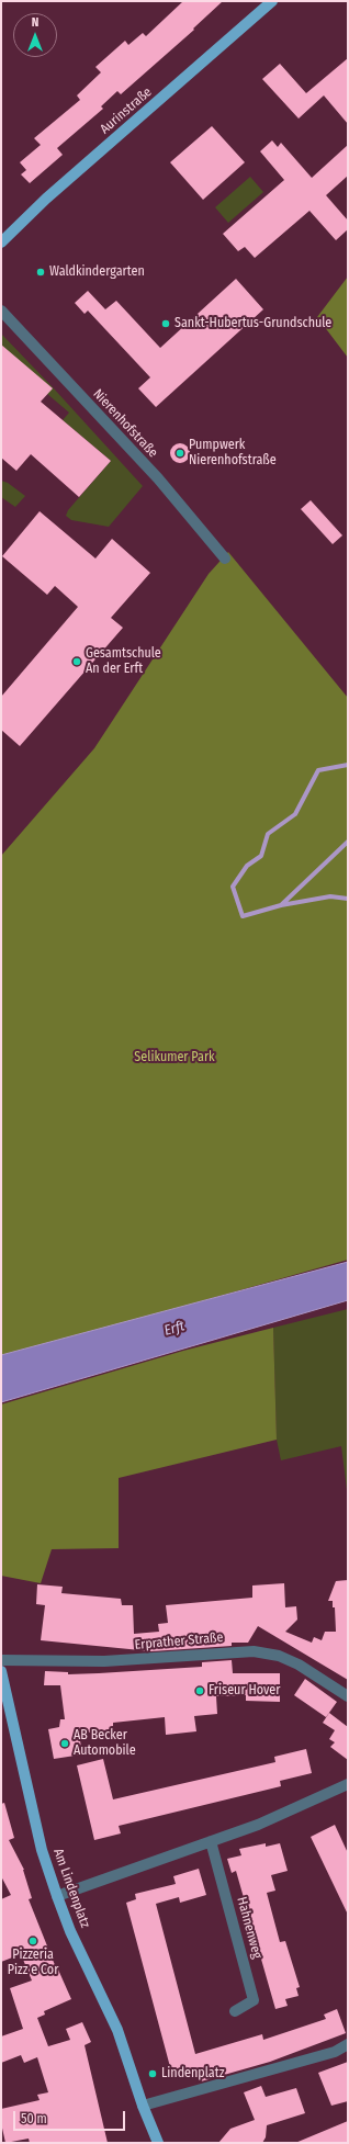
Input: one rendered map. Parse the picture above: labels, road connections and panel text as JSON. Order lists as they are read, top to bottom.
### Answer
{
  "streets": {
    "main road": ["Aurinstraße", "Am Lindenplatz"],
    "street": ["Nierenhofstraße", "Erprather Straße", "Hahnenweg"]
  },
  "water": ["Erft"],
  "parks": ["Selikumer Park"],
  "places": [
    "Waldkindergarten",
    "Sankt-Hubertus-Grundschule",
    "Pumpwerk Nierenhofstraße",
    "Gesamtschule An der Erft",
    "Friseur Hover",
    "AB Becker Automobile",
    "Pizzeria Pizz e Cor",
    "Lindenplatz"
  ],
  "scale_bar": "50 m",
  "north": "top"
}
